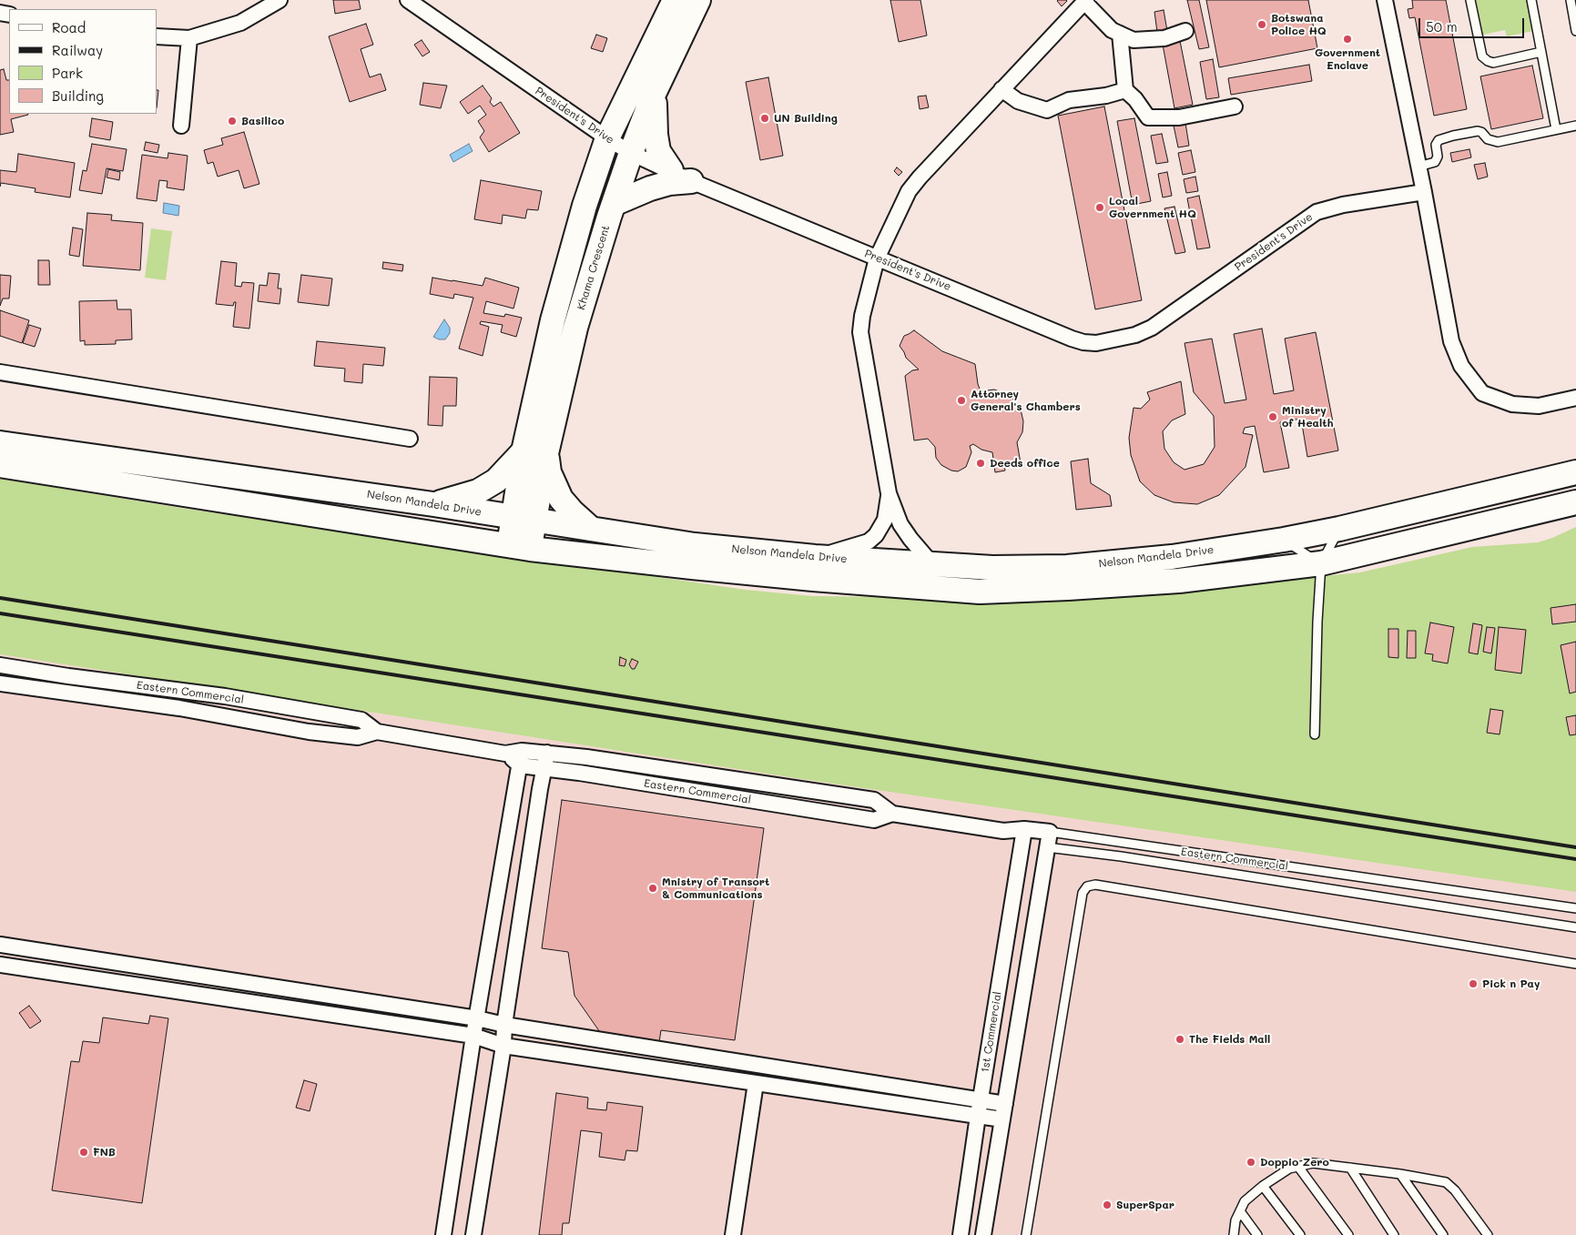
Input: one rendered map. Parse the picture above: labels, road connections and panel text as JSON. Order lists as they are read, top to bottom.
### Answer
{
  "streets": {
    "main road": ["Khama Crescent", "Nelson Mandela Drive"],
    "street": ["President's Drive", "Eastern Commercial", "1st Commercial"]
  },
  "crossings": [
    ["President's Drive", "Khama Crescent"],
    ["Khama Crescent", "Nelson Mandela Drive"],
    ["Eastern Commercial", "1st Commercial"]
  ],
  "places": [
    "Botswana Police HQ",
    "Government Enclave",
    "UN Building",
    "Basilico",
    "Local Government HQ",
    "Attorney General's Chambers",
    "Ministry of Health",
    "Deeds office",
    "Mnistry of Transort & Communications",
    "Pick n Pay",
    "The Fields Mall",
    "FNB",
    "Doppio Zero",
    "SuperSpar"
  ],
  "legend": [
    "Road",
    "Railway",
    "Park",
    "Building"
  ],
  "scale_bar": "50 m"
}
